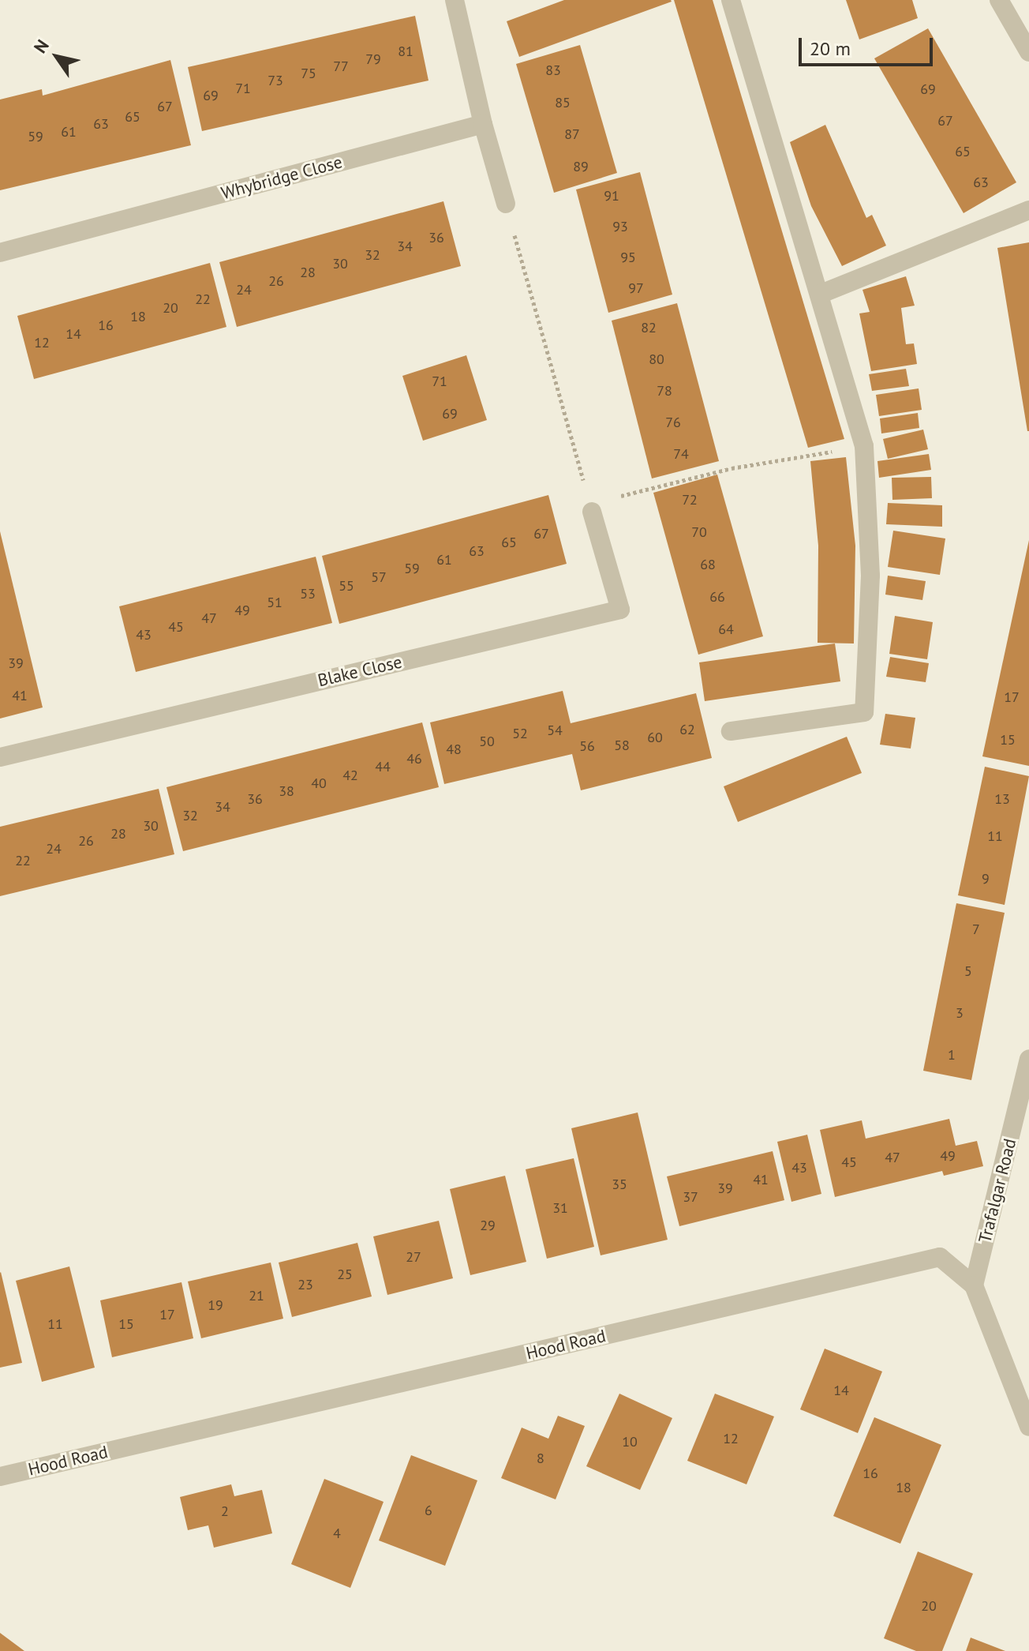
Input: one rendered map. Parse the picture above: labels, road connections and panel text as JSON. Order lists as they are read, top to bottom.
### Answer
{
  "streets": {
    "street": [
      "Whybridge Close",
      "Blake Close",
      "Trafalgar Road",
      "Hood Road"
    ]
  },
  "crossings": [
    ["Trafalgar Road", "Hood Road"]
  ],
  "house_numbers": [
    "81",
    "79",
    "77",
    "83",
    "75",
    "73",
    "71",
    "69",
    "69",
    "85",
    "67",
    "65",
    "67",
    "63",
    "61",
    "87",
    "59",
    "65",
    "89",
    "63",
    "91",
    "93",
    "36",
    "34",
    "32",
    "95",
    "30",
    "28",
    "26",
    "97",
    "24",
    "22",
    "20",
    "18",
    "16",
    "82",
    "14",
    "12",
    "80",
    "71",
    "78",
    "69",
    "76",
    "74",
    "72",
    "70",
    "67",
    "65",
    "63",
    "61",
    "68",
    "59",
    "57",
    "55",
    "53",
    "66",
    "51",
    "49",
    "47",
    "45",
    "64",
    "43",
    "39",
    "41",
    "17",
    "62",
    "54",
    "52",
    "60",
    "15",
    "50",
    "58",
    "56",
    "48",
    "46",
    "44",
    "42",
    "40",
    "38",
    "36",
    "13",
    "34",
    "32",
    "30",
    "28",
    "11",
    "26",
    "24",
    "22",
    "9",
    "7",
    "5",
    "3",
    "1",
    "49",
    "47",
    "45",
    "43",
    "41",
    "35",
    "39",
    "37",
    "31",
    "29",
    "27",
    "25",
    "23",
    "21",
    "19",
    "17",
    "11",
    "15",
    "14",
    "12",
    "10",
    "8",
    "16",
    "18",
    "6",
    "2",
    "4",
    "20"
  ],
  "scale_bar": "20 m",
  "north": "top left"
}
